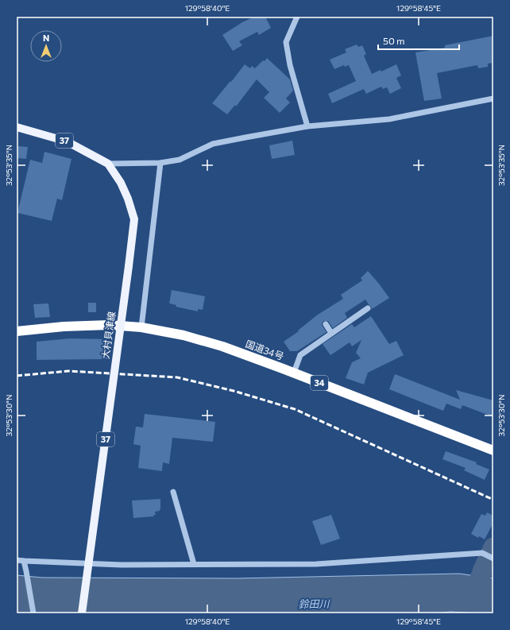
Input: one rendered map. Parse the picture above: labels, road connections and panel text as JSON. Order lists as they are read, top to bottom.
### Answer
{
  "streets": {
    "highway": ["国道34号", "34"],
    "main road": ["37", "大村貝津線"]
  },
  "water": ["鈴田川"],
  "scale_bar": "50 m",
  "north": "top",
  "coordinates": [
    "129°58'40\"E",
    "129°58'45\"E",
    "32°53'35\"N",
    "32°53'30\"N"
  ]
}
